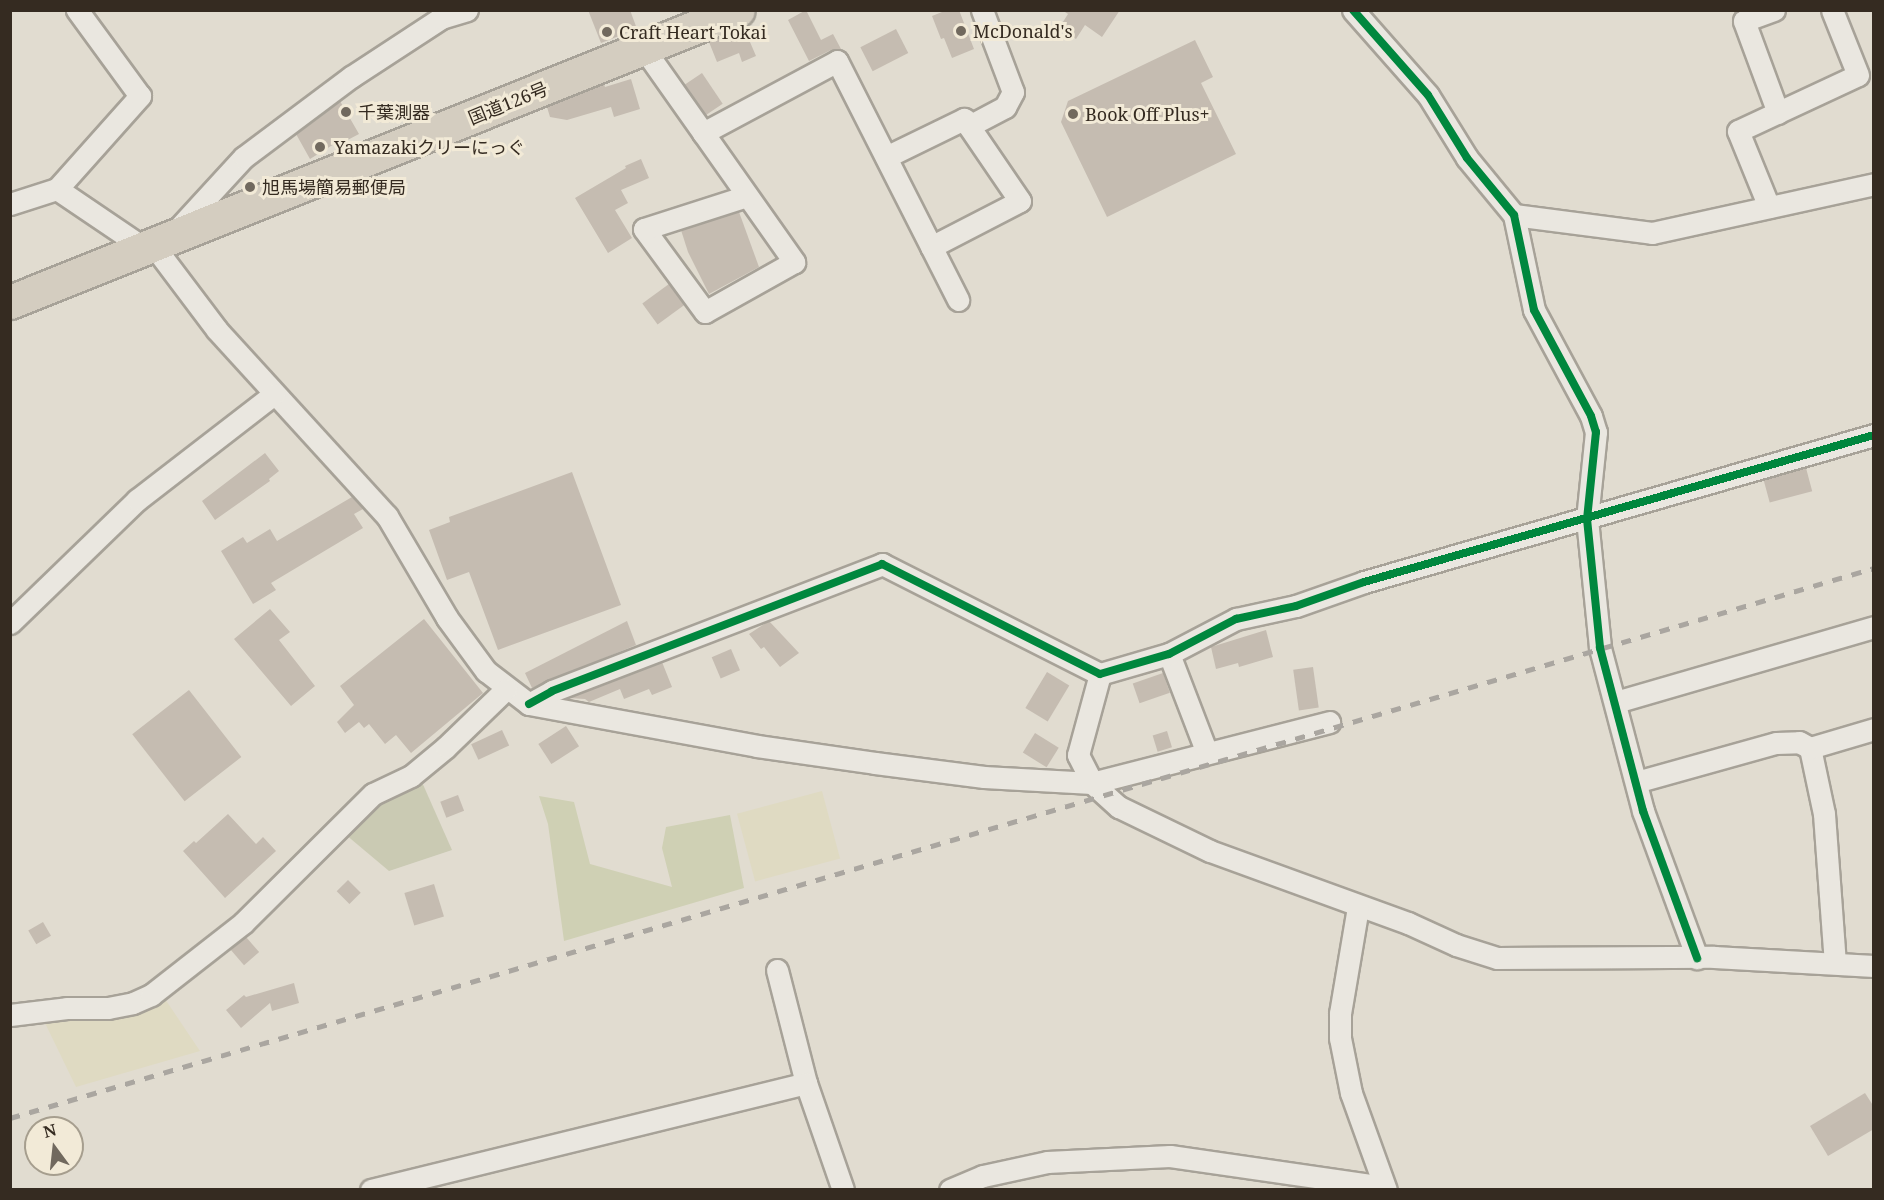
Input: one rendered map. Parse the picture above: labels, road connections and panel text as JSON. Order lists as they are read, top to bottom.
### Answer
{
  "streets": {
    "highway": ["国道126号"]
  },
  "places": [
    "McDonald's",
    "Craft Heart Tokai",
    "千葉測器",
    "Book Off Plus+",
    "Yamazakiクリーにっぐ",
    "旭馬場簡易郵便局"
  ],
  "north": "top"
}
